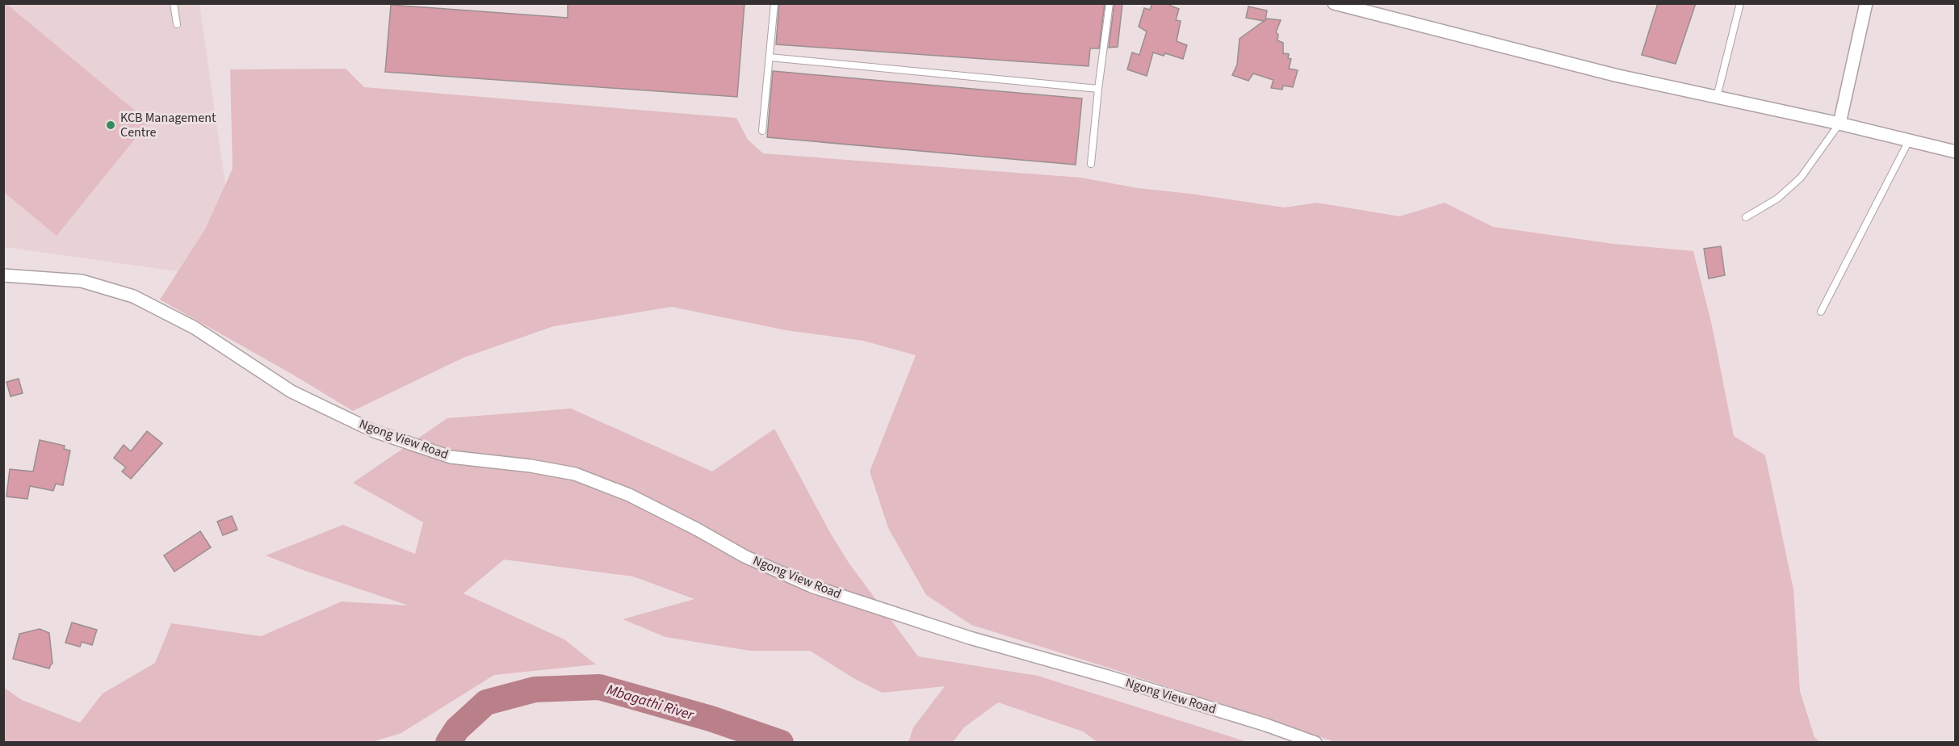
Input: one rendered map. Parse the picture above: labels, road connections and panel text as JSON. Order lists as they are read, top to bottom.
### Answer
{
  "streets": {
    "street": ["Ngong View Road"]
  },
  "water": ["Mbagathi River"],
  "places": ["KCB Management Centre"]
}
